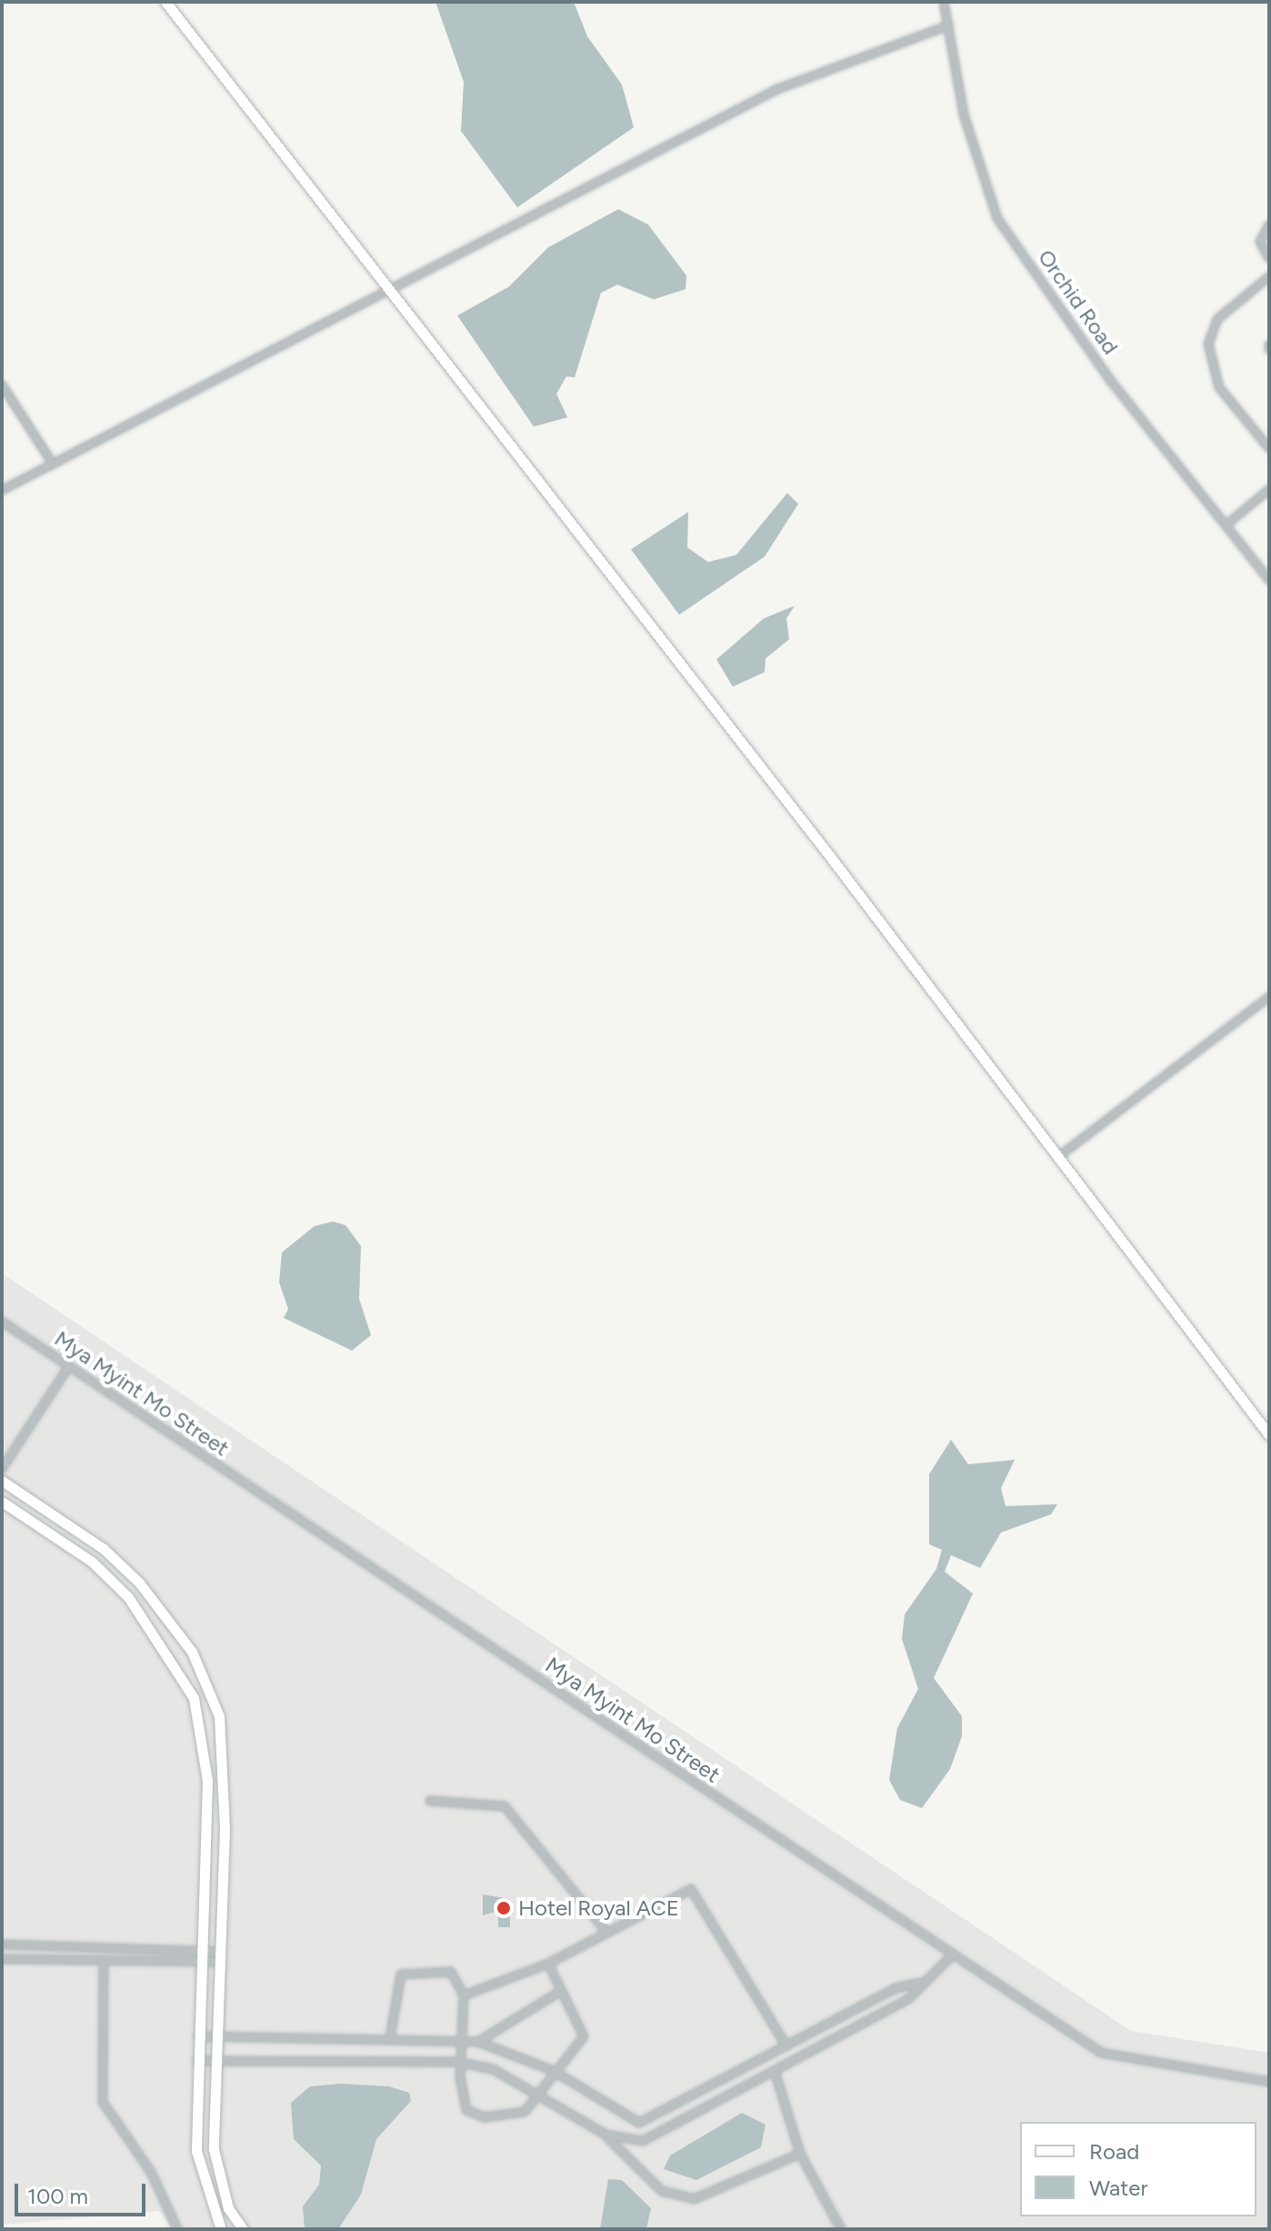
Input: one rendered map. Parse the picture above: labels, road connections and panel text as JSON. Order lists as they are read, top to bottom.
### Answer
{
  "streets": {
    "street": ["Orchid Road", "Mya Myint Mo Street"]
  },
  "places": ["Hotel Royal ACE"],
  "legend": ["Road", "Water"],
  "scale_bar": "100 m"
}
